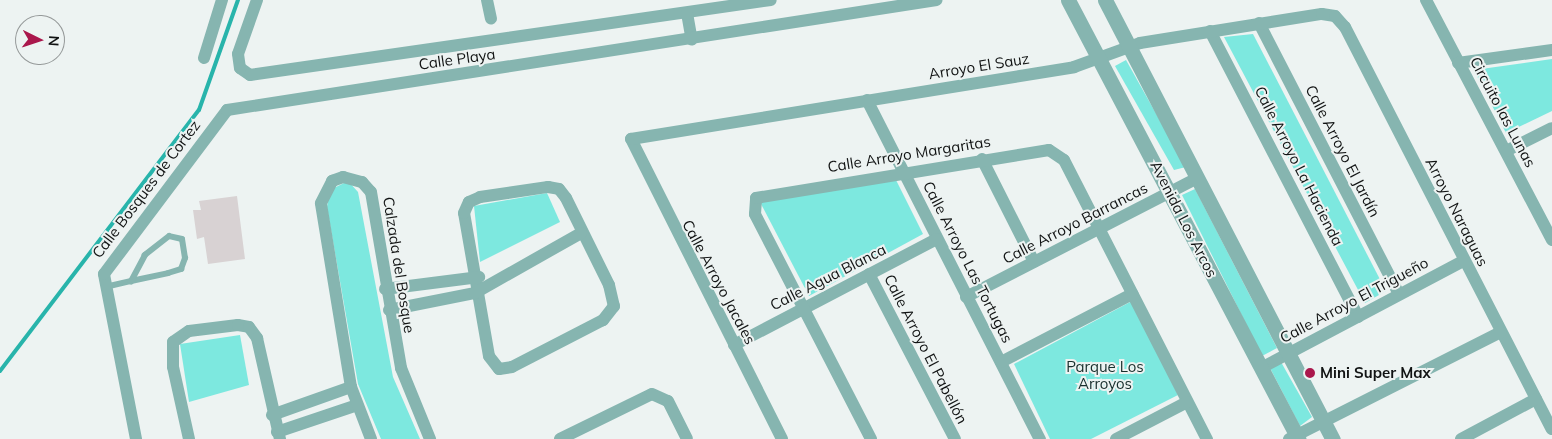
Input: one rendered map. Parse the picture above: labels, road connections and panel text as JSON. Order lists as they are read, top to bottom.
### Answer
{
  "streets": {
    "street": [
      "Calle Playa",
      "Arroyo El Sauz",
      "Circuito las Lunas",
      "Calle Arroyo El Jardín",
      "Calle Arroyo Margaritas",
      "Calle Arroyo La Hacienda",
      "Calle Bosques de Cortez",
      "Arroyo Naraguas",
      "Avenida Los Arcos",
      "Calle Arroyo Barrancas",
      "Calle Arroyo Las Tortugas",
      "Calzada del Bosque",
      "Calle Agua Blanca",
      "Calle Arroyo Jacales",
      "Calle Arroyo El Trigueño",
      "Calle Arroyo El Pabellón"
    ]
  },
  "crossings": [
    ["Calle Playa", "Calle Bosques de Cortez"],
    ["Arroyo El Sauz", "Calle Arroyo El Jardín"],
    ["Arroyo El Sauz", "Calle Arroyo La Hacienda"],
    ["Arroyo El Sauz", "Arroyo Naraguas"],
    ["Arroyo El Sauz", "Avenida Los Arcos"],
    ["Arroyo El Sauz", "Calle Arroyo Las Tortugas"],
    ["Arroyo El Sauz", "Calle Arroyo Jacales"],
    ["Calle Arroyo El Jardín", "Calle Arroyo El Trigueño"],
    ["Calle Arroyo Margaritas", "Calle Arroyo Barrancas"],
    ["Calle Arroyo Margaritas", "Calle Arroyo Las Tortugas"],
    ["Calle Arroyo Margaritas", "Calle Agua Blanca"],
    ["Calle Arroyo La Hacienda", "Calle Arroyo El Trigueño"],
    ["Arroyo Naraguas", "Calle Arroyo El Trigueño"],
    ["Avenida Los Arcos", "Calle Arroyo Barrancas"],
    ["Avenida Los Arcos", "Calle Arroyo El Trigueño"],
    ["Calle Arroyo Barrancas", "Calle Arroyo Las Tortugas"],
    ["Calle Arroyo Las Tortugas", "Calle Agua Blanca"],
    ["Calle Agua Blanca", "Calle Arroyo Jacales"],
    ["Calle Agua Blanca", "Calle Arroyo El Pabellón"]
  ],
  "parks": ["Parque Los Arroyos"],
  "places": ["Mini Super Max"],
  "north": "right"
}
